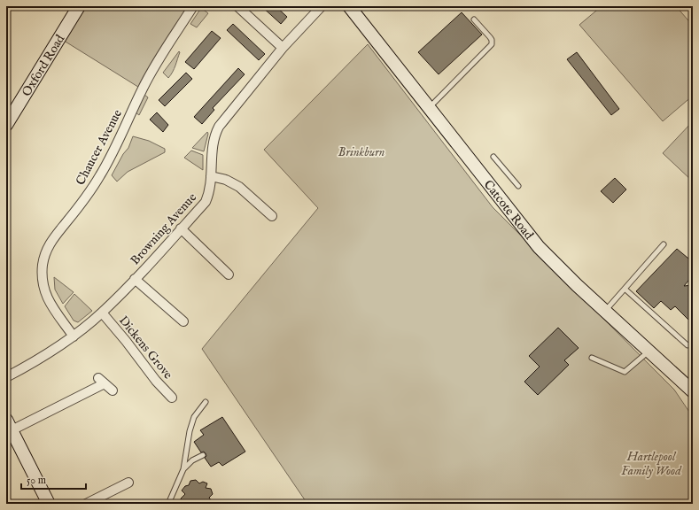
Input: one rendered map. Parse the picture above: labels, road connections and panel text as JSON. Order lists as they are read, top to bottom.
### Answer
{
  "streets": {
    "street": [
      "Oxford Road",
      "Chaucer Avenue",
      "Catcote Road",
      "Browning Avenue",
      "Dickens Grove"
    ]
  },
  "crossings": [
    ["Chaucer Avenue", "Browning Avenue"],
    ["Browning Avenue", "Dickens Grove"]
  ],
  "parks": ["Brinkburn", "Hartlepool Family Wood"],
  "scale_bar": "50 m"
}
